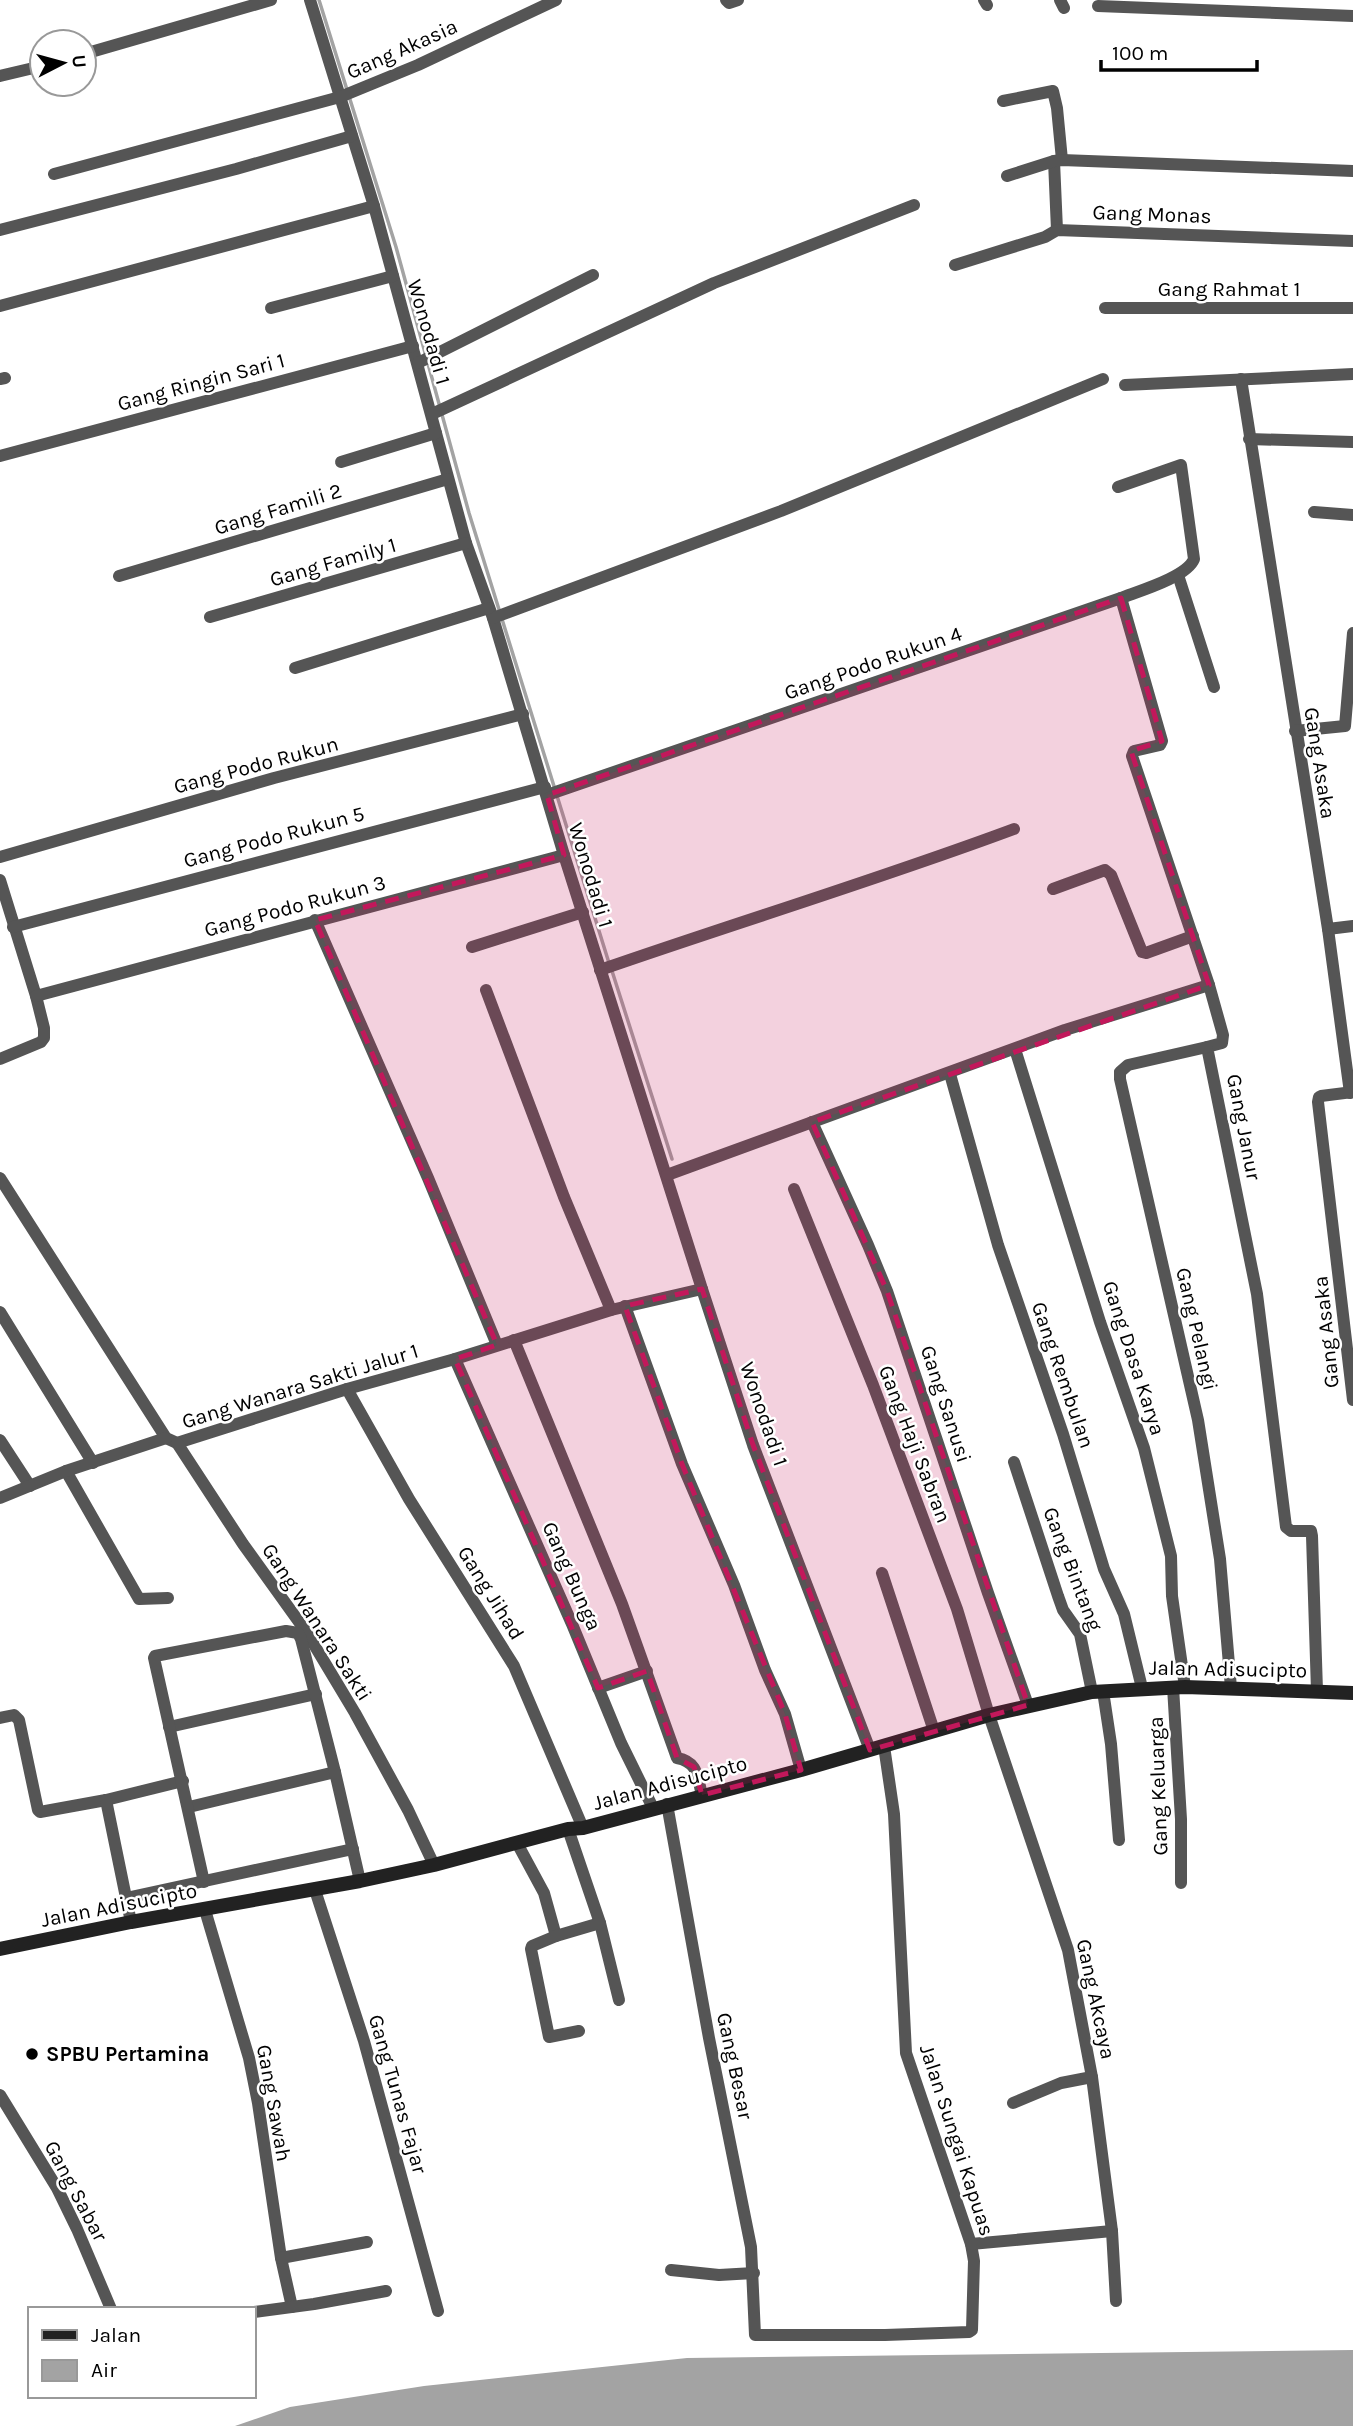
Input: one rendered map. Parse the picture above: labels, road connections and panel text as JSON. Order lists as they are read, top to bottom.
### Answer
{
  "streets": {
    "main road": ["Jalan Adisucipto"],
    "street": [
      "Gang Akasia",
      "Gang Monas",
      "Gang Rahmat 1",
      "Wonodadi 1",
      "Gang Ringin Sari 1",
      "Gang Famili 2",
      "Gang Family 1",
      "Gang Podo Rukun 4",
      "Gang Asaka",
      "Gang Podo Rukun",
      "Gang Podo Rukun 5",
      "Gang Podo Rukun 3",
      "Gang Janur",
      "Gang Pelangi",
      "Gang Dasa Karya",
      "Gang Rembulan",
      "Gang Wanara Sakti Jalur 1",
      "Gang Sanusi",
      "Gang Haji Sabran",
      "Gang Bintang",
      "Gang Bunga",
      "Gang Jihad",
      "Gang Wanara Sakti",
      "Gang Keluarga",
      "Gang Akcaya",
      "Gang Besar",
      "Gang Tunas Fajar",
      "Gang Sawah",
      "Jalan Sungai Kapuas",
      "Gang Sabar"
    ]
  },
  "crossings": [
    ["Gang Akasia", "Wonodadi 1"],
    ["Wonodadi 1", "Gang Ringin Sari 1"],
    ["Wonodadi 1", "Gang Famili 2"],
    ["Wonodadi 1", "Gang Family 1"],
    ["Wonodadi 1", "Gang Podo Rukun 4"],
    ["Wonodadi 1", "Gang Podo Rukun"],
    ["Wonodadi 1", "Gang Podo Rukun 5"],
    ["Wonodadi 1", "Gang Podo Rukun 3"],
    ["Wonodadi 1", "Gang Wanara Sakti Jalur 1"],
    ["Wonodadi 1", "Jalan Adisucipto"],
    ["Wonodadi 1", "Jalan Sungai Kapuas"],
    ["Gang Podo Rukun 4", "Gang Podo Rukun 5"],
    ["Gang Janur", "Gang Pelangi"],
    ["Gang Janur", "Jalan Adisucipto"],
    ["Gang Pelangi", "Jalan Adisucipto"],
    ["Gang Dasa Karya", "Jalan Adisucipto"],
    ["Gang Dasa Karya", "Gang Keluarga"],
    ["Gang Rembulan", "Jalan Adisucipto"],
    ["Gang Wanara Sakti Jalur 1", "Gang Bunga"],
    ["Gang Wanara Sakti Jalur 1", "Gang Jihad"],
    ["Gang Wanara Sakti Jalur 1", "Gang Wanara Sakti"],
    ["Gang Sanusi", "Jalan Adisucipto"],
    ["Gang Haji Sabran", "Jalan Adisucipto"],
    ["Gang Haji Sabran", "Gang Akcaya"],
    ["Gang Bintang", "Jalan Adisucipto"],
    ["Gang Bunga", "Jalan Adisucipto"],
    ["Gang Bunga", "Gang Besar"],
    ["Gang Jihad", "Jalan Adisucipto"],
    ["Gang Wanara Sakti", "Jalan Adisucipto"],
    ["Jalan Adisucipto", "Gang Keluarga"],
    ["Jalan Adisucipto", "Gang Akcaya"],
    ["Jalan Adisucipto", "Gang Besar"],
    ["Jalan Adisucipto", "Gang Tunas Fajar"],
    ["Jalan Adisucipto", "Gang Sawah"],
    ["Jalan Adisucipto", "Jalan Sungai Kapuas"],
    ["Gang Besar", "Jalan Sungai Kapuas"]
  ],
  "places": ["SPBU Pertamina"],
  "legend": ["Jalan", "Air"],
  "scale_bar": "100 m",
  "north": "right"
}
